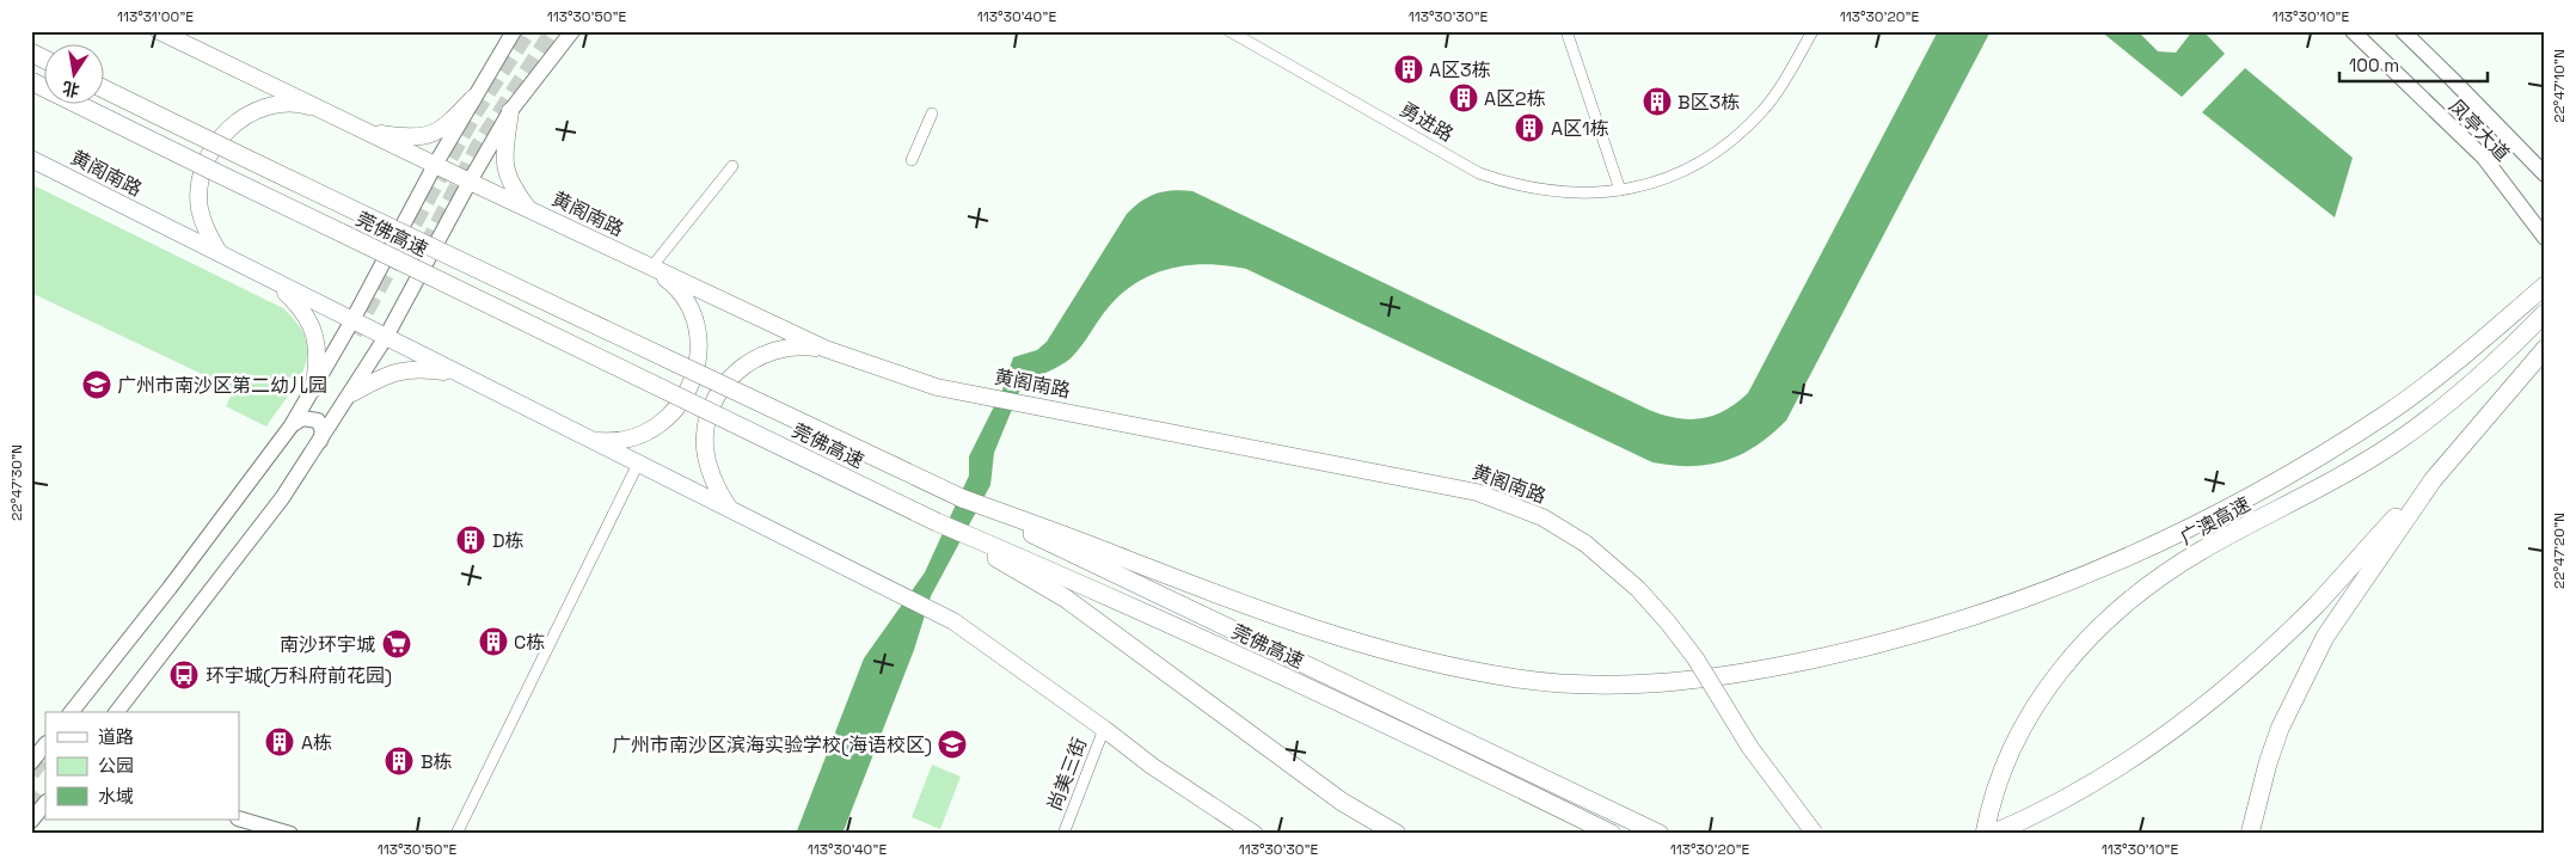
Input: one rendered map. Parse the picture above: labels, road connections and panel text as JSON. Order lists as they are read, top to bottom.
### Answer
{
  "streets": {
    "highway": ["莞佛高速", "广澳高速"],
    "main road": ["凤亭大道", "黄阁南路"],
    "street": ["勇进路", "尚美三街"]
  },
  "crossings": [
    ["黄阁南路", "尚美三街"]
  ],
  "places": {
    "building": [
      "A区3栋",
      "A区2栋",
      "B区3栋",
      "A区1栋",
      "D栋",
      "C栋",
      "A栋",
      "B栋"
    ],
    "school or university": ["广州市南沙区第二幼儿园", "广州市南沙区滨海实验学校(海语校区)"],
    "supermarket": ["南沙环宇城"],
    "bus stop": ["环宇城(万科府前花园)"]
  },
  "legend": ["道路", "公园", "水域"],
  "scale_bar": "100 m",
  "north": "bottom",
  "coordinates": [
    "113°31'00\"E",
    "113°30'50\"E",
    "113°30'40\"E",
    "113°30'30\"E",
    "113°30'20\"E",
    "113°30'10\"E",
    "22°47'10\"N",
    "22°47'30\"N",
    "22°47'20\"N"
  ]
}
